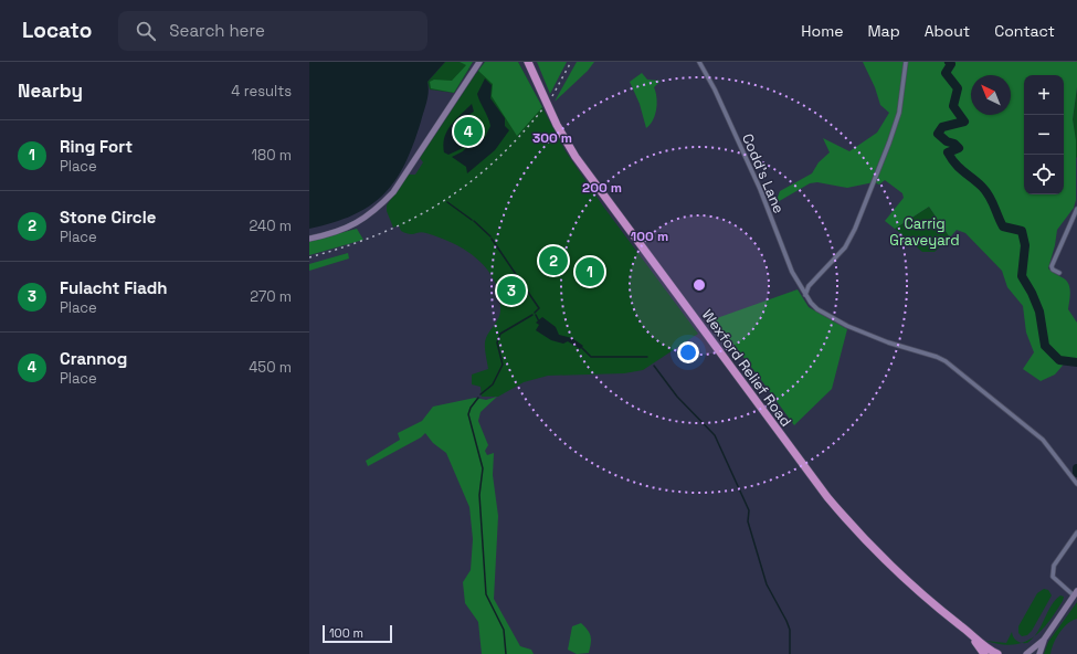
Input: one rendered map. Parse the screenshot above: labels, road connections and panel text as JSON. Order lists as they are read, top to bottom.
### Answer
{
  "streets": {
    "highway": ["Wexford Relief Road"],
    "street": ["Codd's Lane"]
  },
  "parks": ["Carrig Graveyard"],
  "scale_bar": "100 m",
  "north": "top left",
  "page": {
    "header": "Locato",
    "search": "Search here",
    "nav": [
      "Home",
      "Map",
      "About",
      "Contact"
    ],
    "heading": ["Nearby", "4 results"],
    "map_buttons": ["+", "−"],
    "pins": [
      "4",
      "2",
      "1",
      "3"
    ],
    "list": [
      {
        "mark": "1",
        "name": "Ring Fort",
        "note": "Place",
        "value": "180 m"
      },
      {
        "mark": "2",
        "name": "Stone Circle",
        "note": "Place",
        "value": "240 m"
      },
      {
        "mark": "3",
        "name": "Fulacht Fiadh",
        "note": "Place",
        "value": "270 m"
      },
      {
        "mark": "4",
        "name": "Crannog",
        "note": "Place",
        "value": "450 m"
      }
    ],
    "scale": "100 m"
  },
  "rings": ["300 m", "200 m", "100 m"]
}
